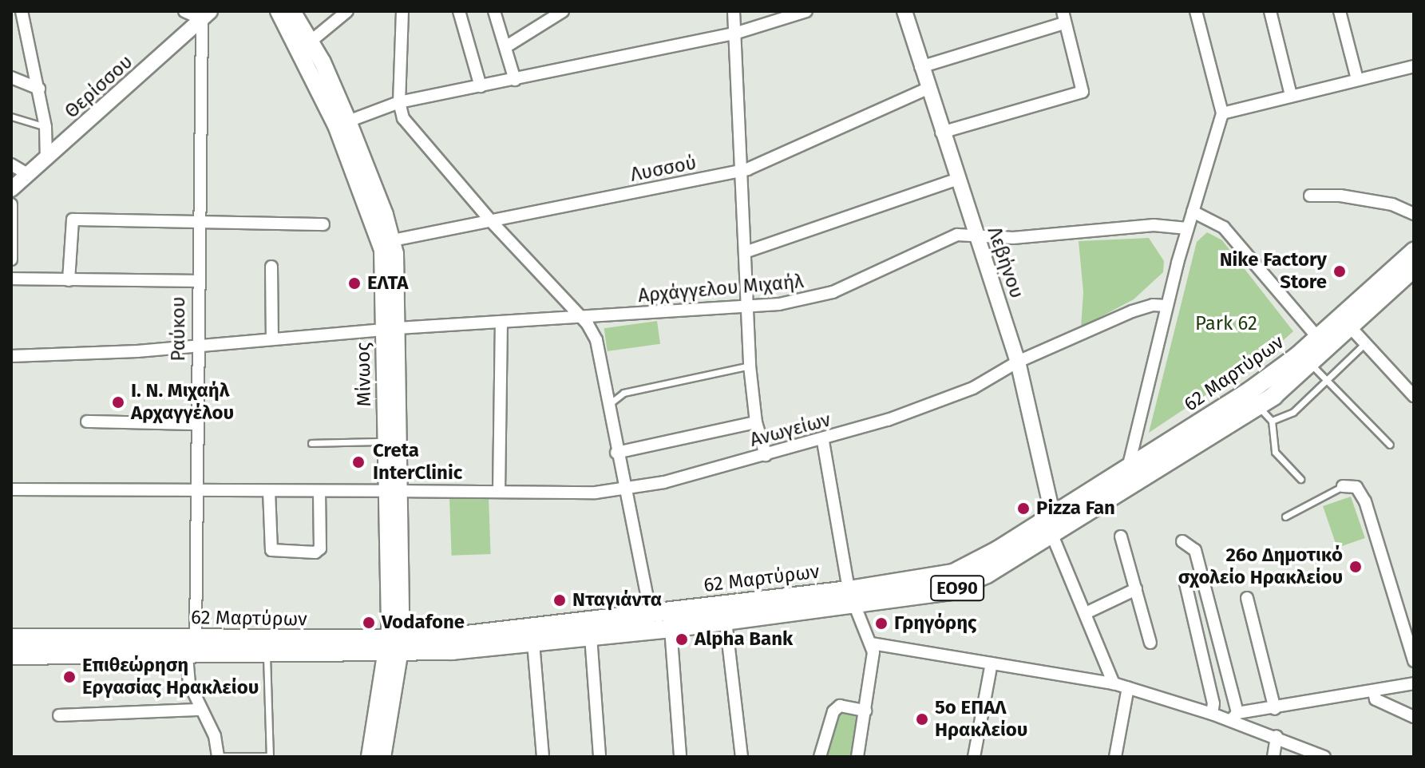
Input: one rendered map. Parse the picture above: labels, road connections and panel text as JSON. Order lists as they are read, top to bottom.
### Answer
{
  "streets": {
    "main road": ["62 Μαρτύρων", "Μίνωος", "ΕΟ90"],
    "street": [
      "Θερίσσου",
      "Λυσσού",
      "Λεβήνου",
      "Αρχάγγελου Μιχαήλ",
      "Ραύκου",
      "Ανωγείων"
    ]
  },
  "crossings": [
    ["Θερίσσου", "Ραύκου"],
    ["Λυσσού", "Λεβήνου"],
    ["Λυσσού", "Μίνωος"],
    ["Λεβήνου", "Αρχάγγελου Μιχαήλ"],
    ["Λεβήνου", "62 Μαρτύρων"],
    ["Λεβήνου", "Ανωγείων"],
    ["Αρχάγγελου Μιχαήλ", "Ραύκου"],
    ["Αρχάγγελου Μιχαήλ", "Μίνωος"],
    ["Ραύκου", "62 Μαρτύρων"],
    ["Ραύκου", "Ανωγείων"],
    ["62 Μαρτύρων", "Μίνωος"],
    ["Μίνωος", "Ανωγείων"]
  ],
  "parks": ["Park 62"],
  "places": [
    "Nike Factory Store",
    "ΕΛΤΑ",
    "Ι. Ν. Μιχαήλ Αρχαγγέλου",
    "Creta InterClinic",
    "Pizza Fan",
    "26ο Δημοτικό σχολείο Ηρακλείου",
    "Νταγιάντα",
    "Vodafone",
    "Γρηγόρης",
    "Alpha Bank",
    "Επιθεώρηση Εργασίας Ηρακλείου",
    "5ο ΕΠΑΛ Ηρακλείου"
  ]
}
